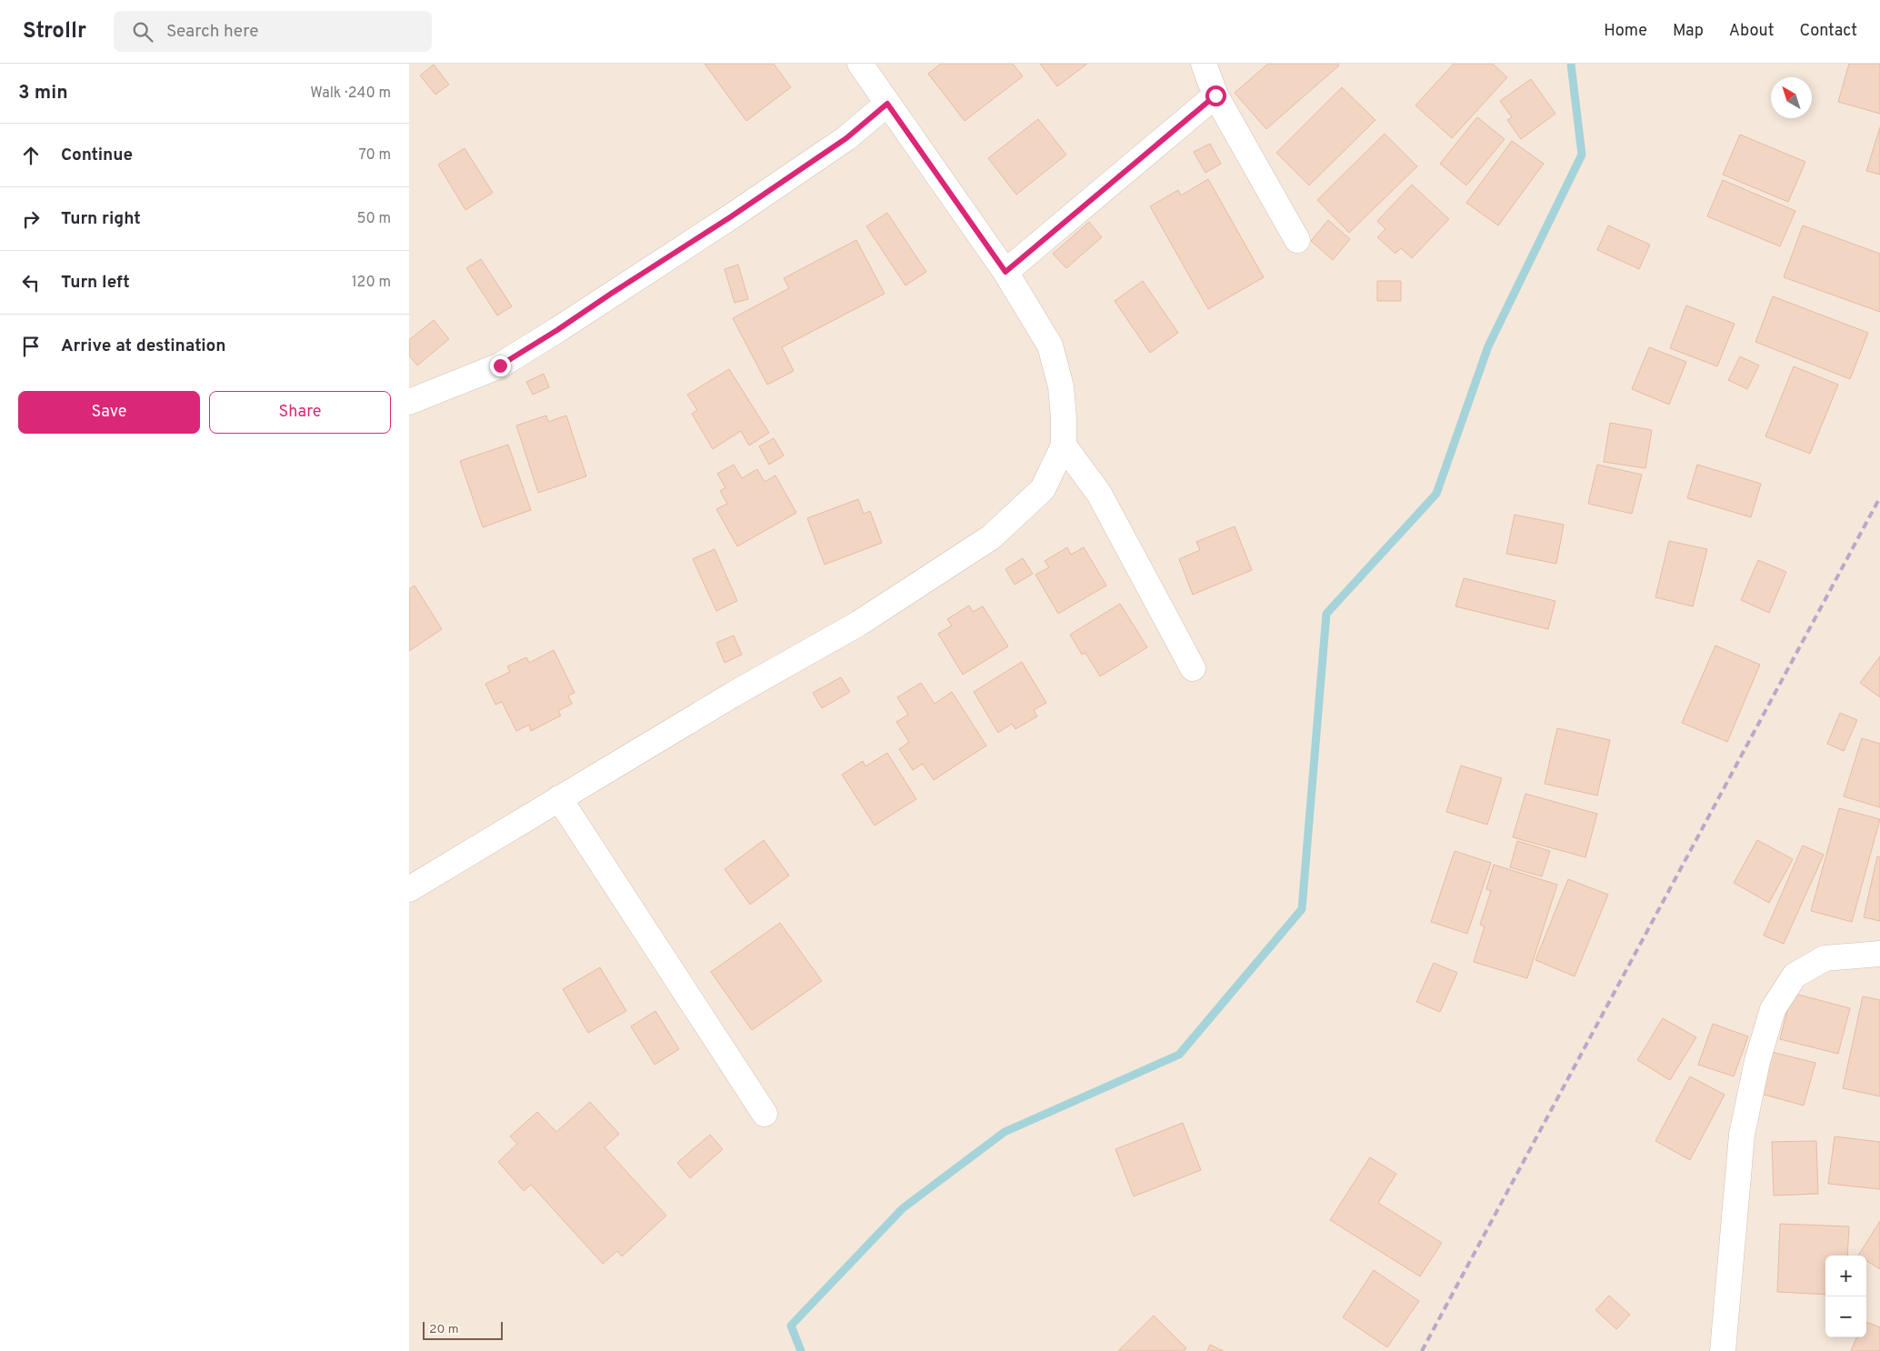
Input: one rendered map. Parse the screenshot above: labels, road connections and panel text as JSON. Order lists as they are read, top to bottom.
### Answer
{
  "scale_bar": "20 m",
  "north": "top left",
  "page": {
    "header": "Strollr",
    "search": "Search here",
    "nav": [
      "Home",
      "Map",
      "About",
      "Contact"
    ],
    "heading": ["3 min", "Walk · 240 m"],
    "list": [
      ["Continue", "70 m"],
      ["Turn right", "50 m"],
      ["Turn left", "120 m"],
      "Arrive at destination"
    ],
    "buttons": ["Save", "Share"],
    "map_buttons": ["+", "−"],
    "scale": "20 m"
  }
}
